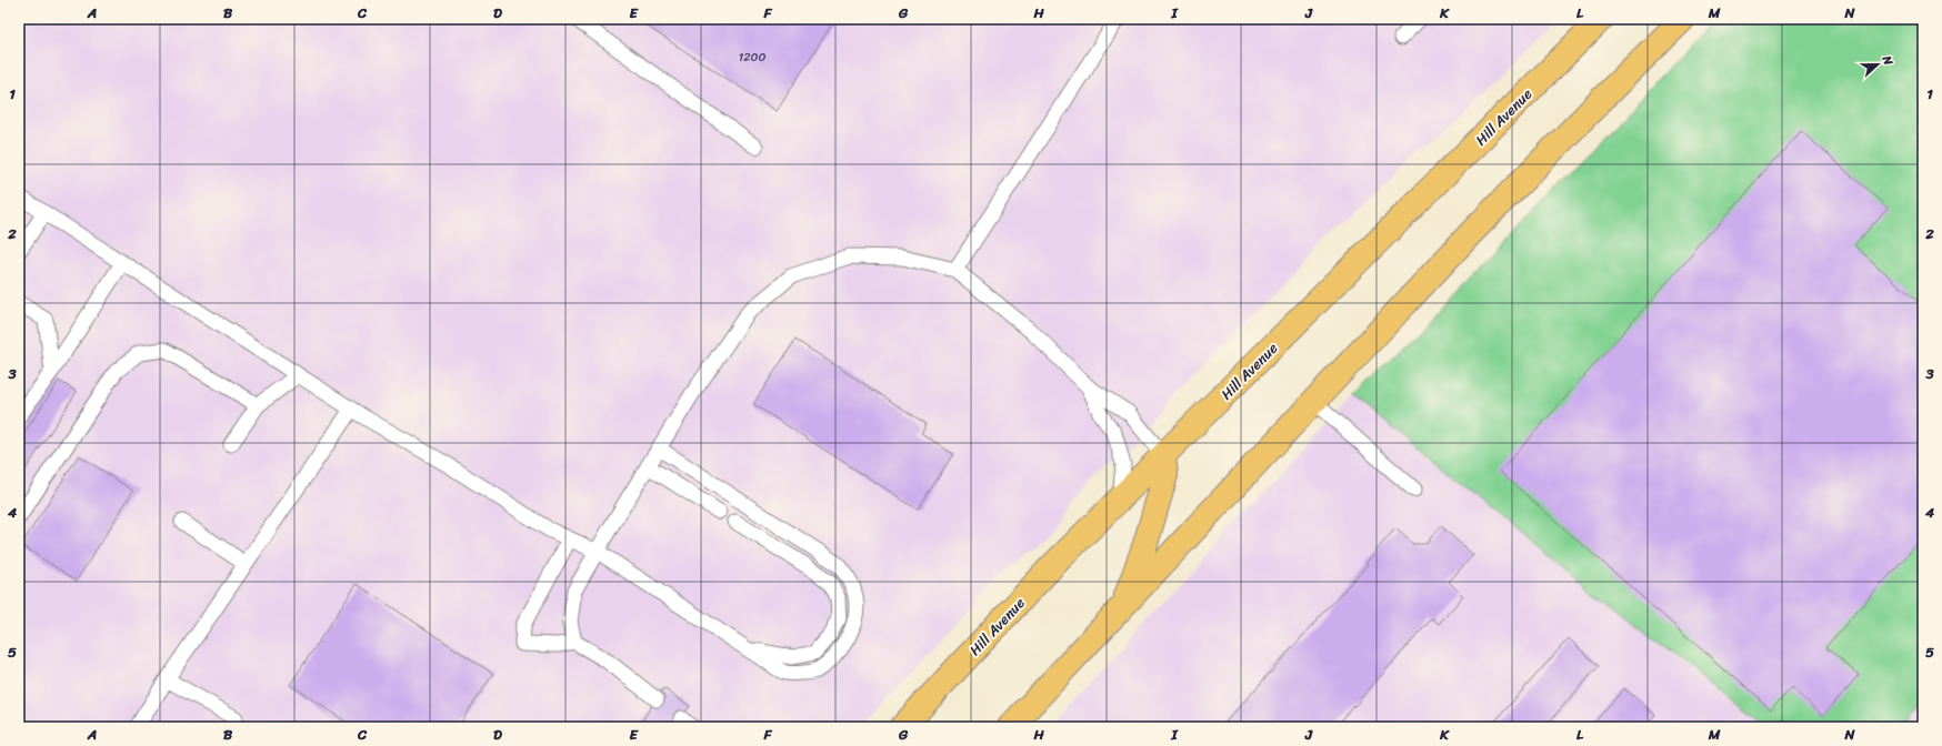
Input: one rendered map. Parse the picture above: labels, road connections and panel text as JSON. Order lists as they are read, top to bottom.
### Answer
{
  "streets": {
    "main road": ["Hill Avenue"]
  },
  "house_numbers": ["1200"],
  "north": "right",
  "grid": {
    "columns": [
      "A",
      "B",
      "C",
      "D",
      "E",
      "F",
      "G",
      "H",
      "I",
      "J",
      "K",
      "L",
      "M",
      "N"
    ],
    "rows": [
      "1",
      "2",
      "3",
      "4",
      "5"
    ]
  }
}
